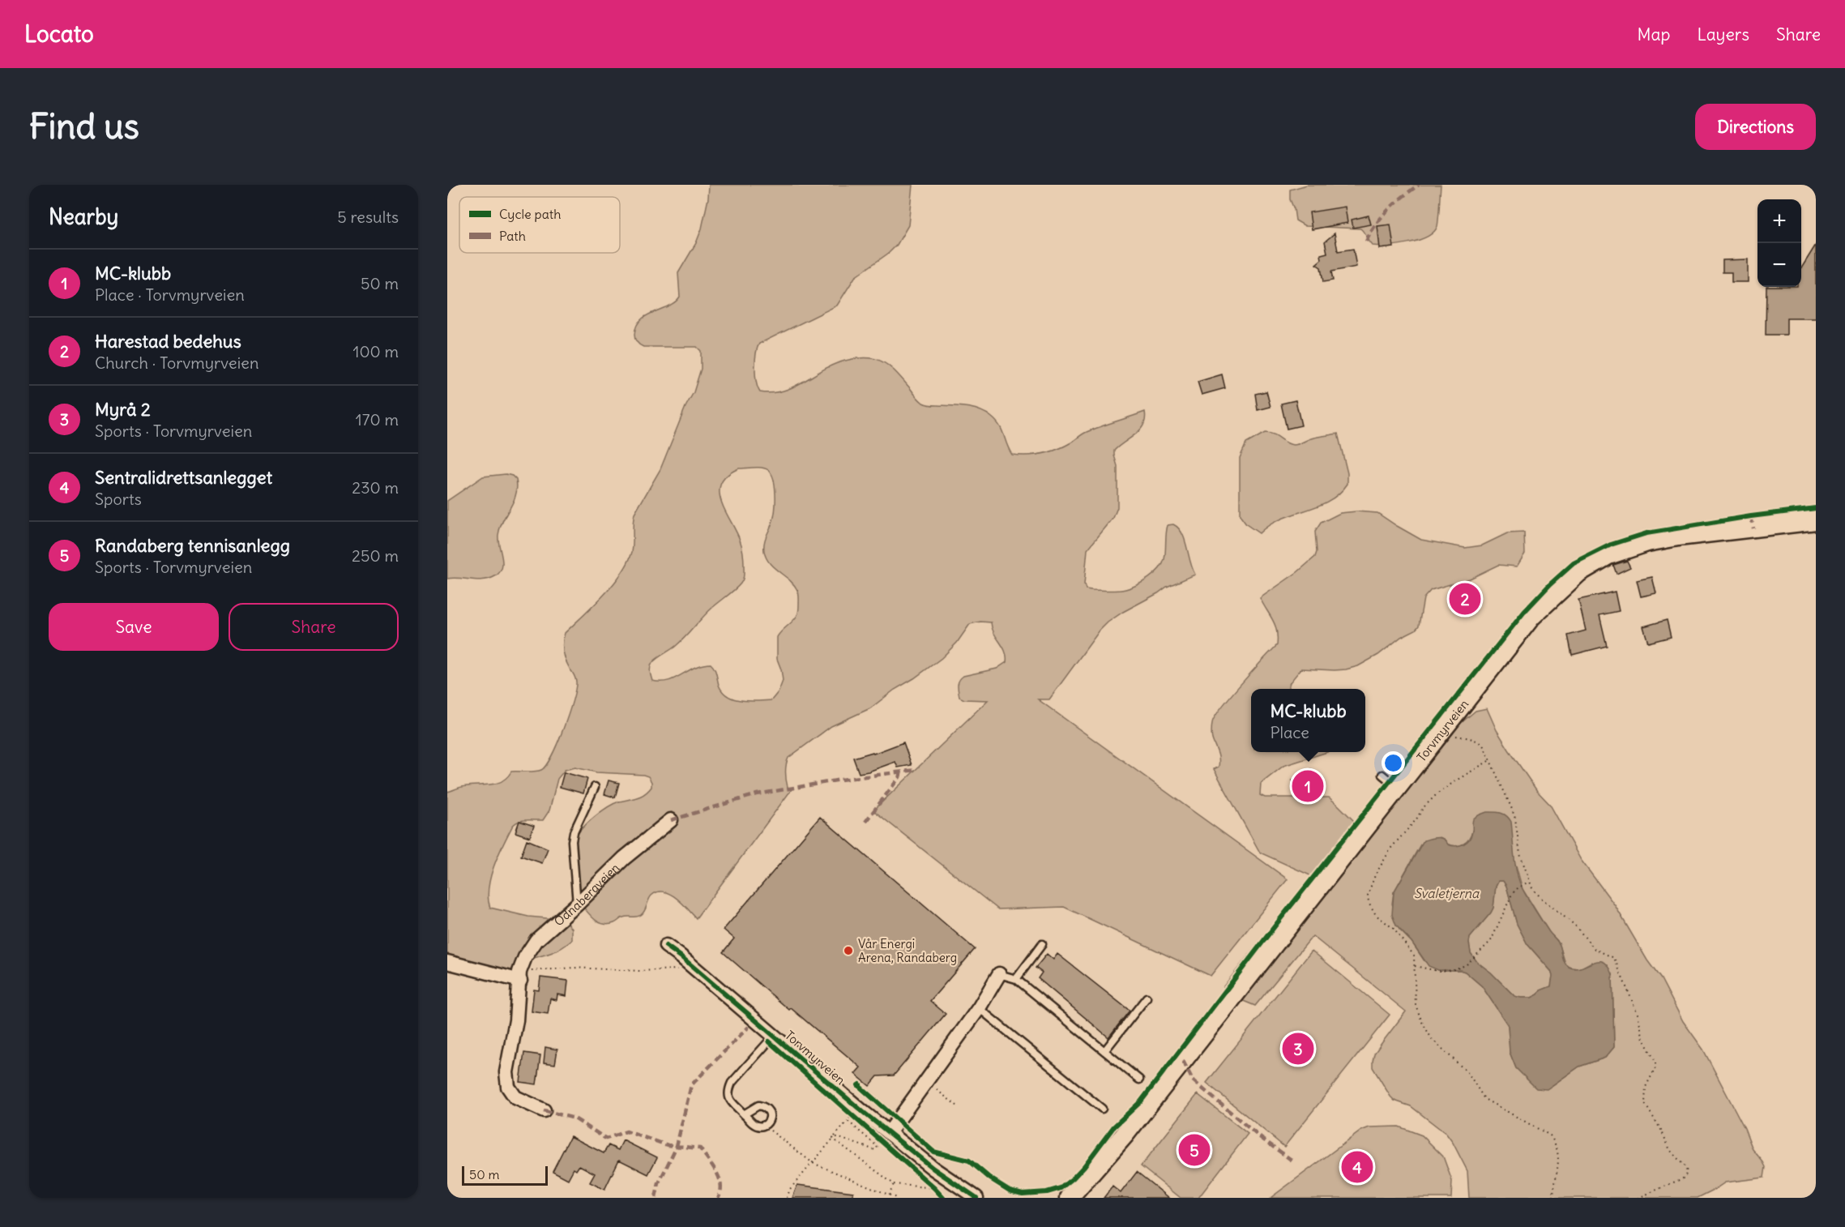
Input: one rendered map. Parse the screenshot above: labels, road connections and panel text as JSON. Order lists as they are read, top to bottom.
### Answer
{
  "streets": {
    "main road": ["Torvmyrveien"],
    "street": ["Odnabergveien"]
  },
  "water": ["Svaletjerna"],
  "places": ["Vår Energi Arena, Randaberg"],
  "legend": ["Cycle path", "Path"],
  "scale_bar": "50 m",
  "page": {
    "header": "Locato",
    "nav": ["Map", "Layers", "Share"],
    "buttons": [
      "Directions",
      ["Save", "Share"]
    ],
    "title": "Find us",
    "heading": ["Nearby", "5 results"],
    "map_buttons": ["+", "−"],
    "list": [
      {
        "mark": "1",
        "name": "MC-klubb",
        "note": "Place · Torvmyrveien",
        "value": "50 m"
      },
      {
        "mark": "2",
        "name": "Harestad bedehus",
        "note": "Church · Torvmyrveien",
        "value": "100 m"
      },
      {
        "mark": "3",
        "name": "Myrå 2",
        "note": "Sports · Torvmyrveien",
        "value": "170 m"
      },
      {
        "mark": "4",
        "name": "Sentralidrettsanlegget",
        "note": "Sports",
        "value": "230 m"
      },
      {
        "mark": "5",
        "name": "Randaberg tennisanlegg",
        "note": "Sports · Torvmyrveien",
        "value": "250 m"
      }
    ],
    "pins": [
      "2",
      "1",
      "3",
      "5",
      "4"
    ],
    "popup": ["MC-klubb", "Place"],
    "scale": "50 m"
  }
}
